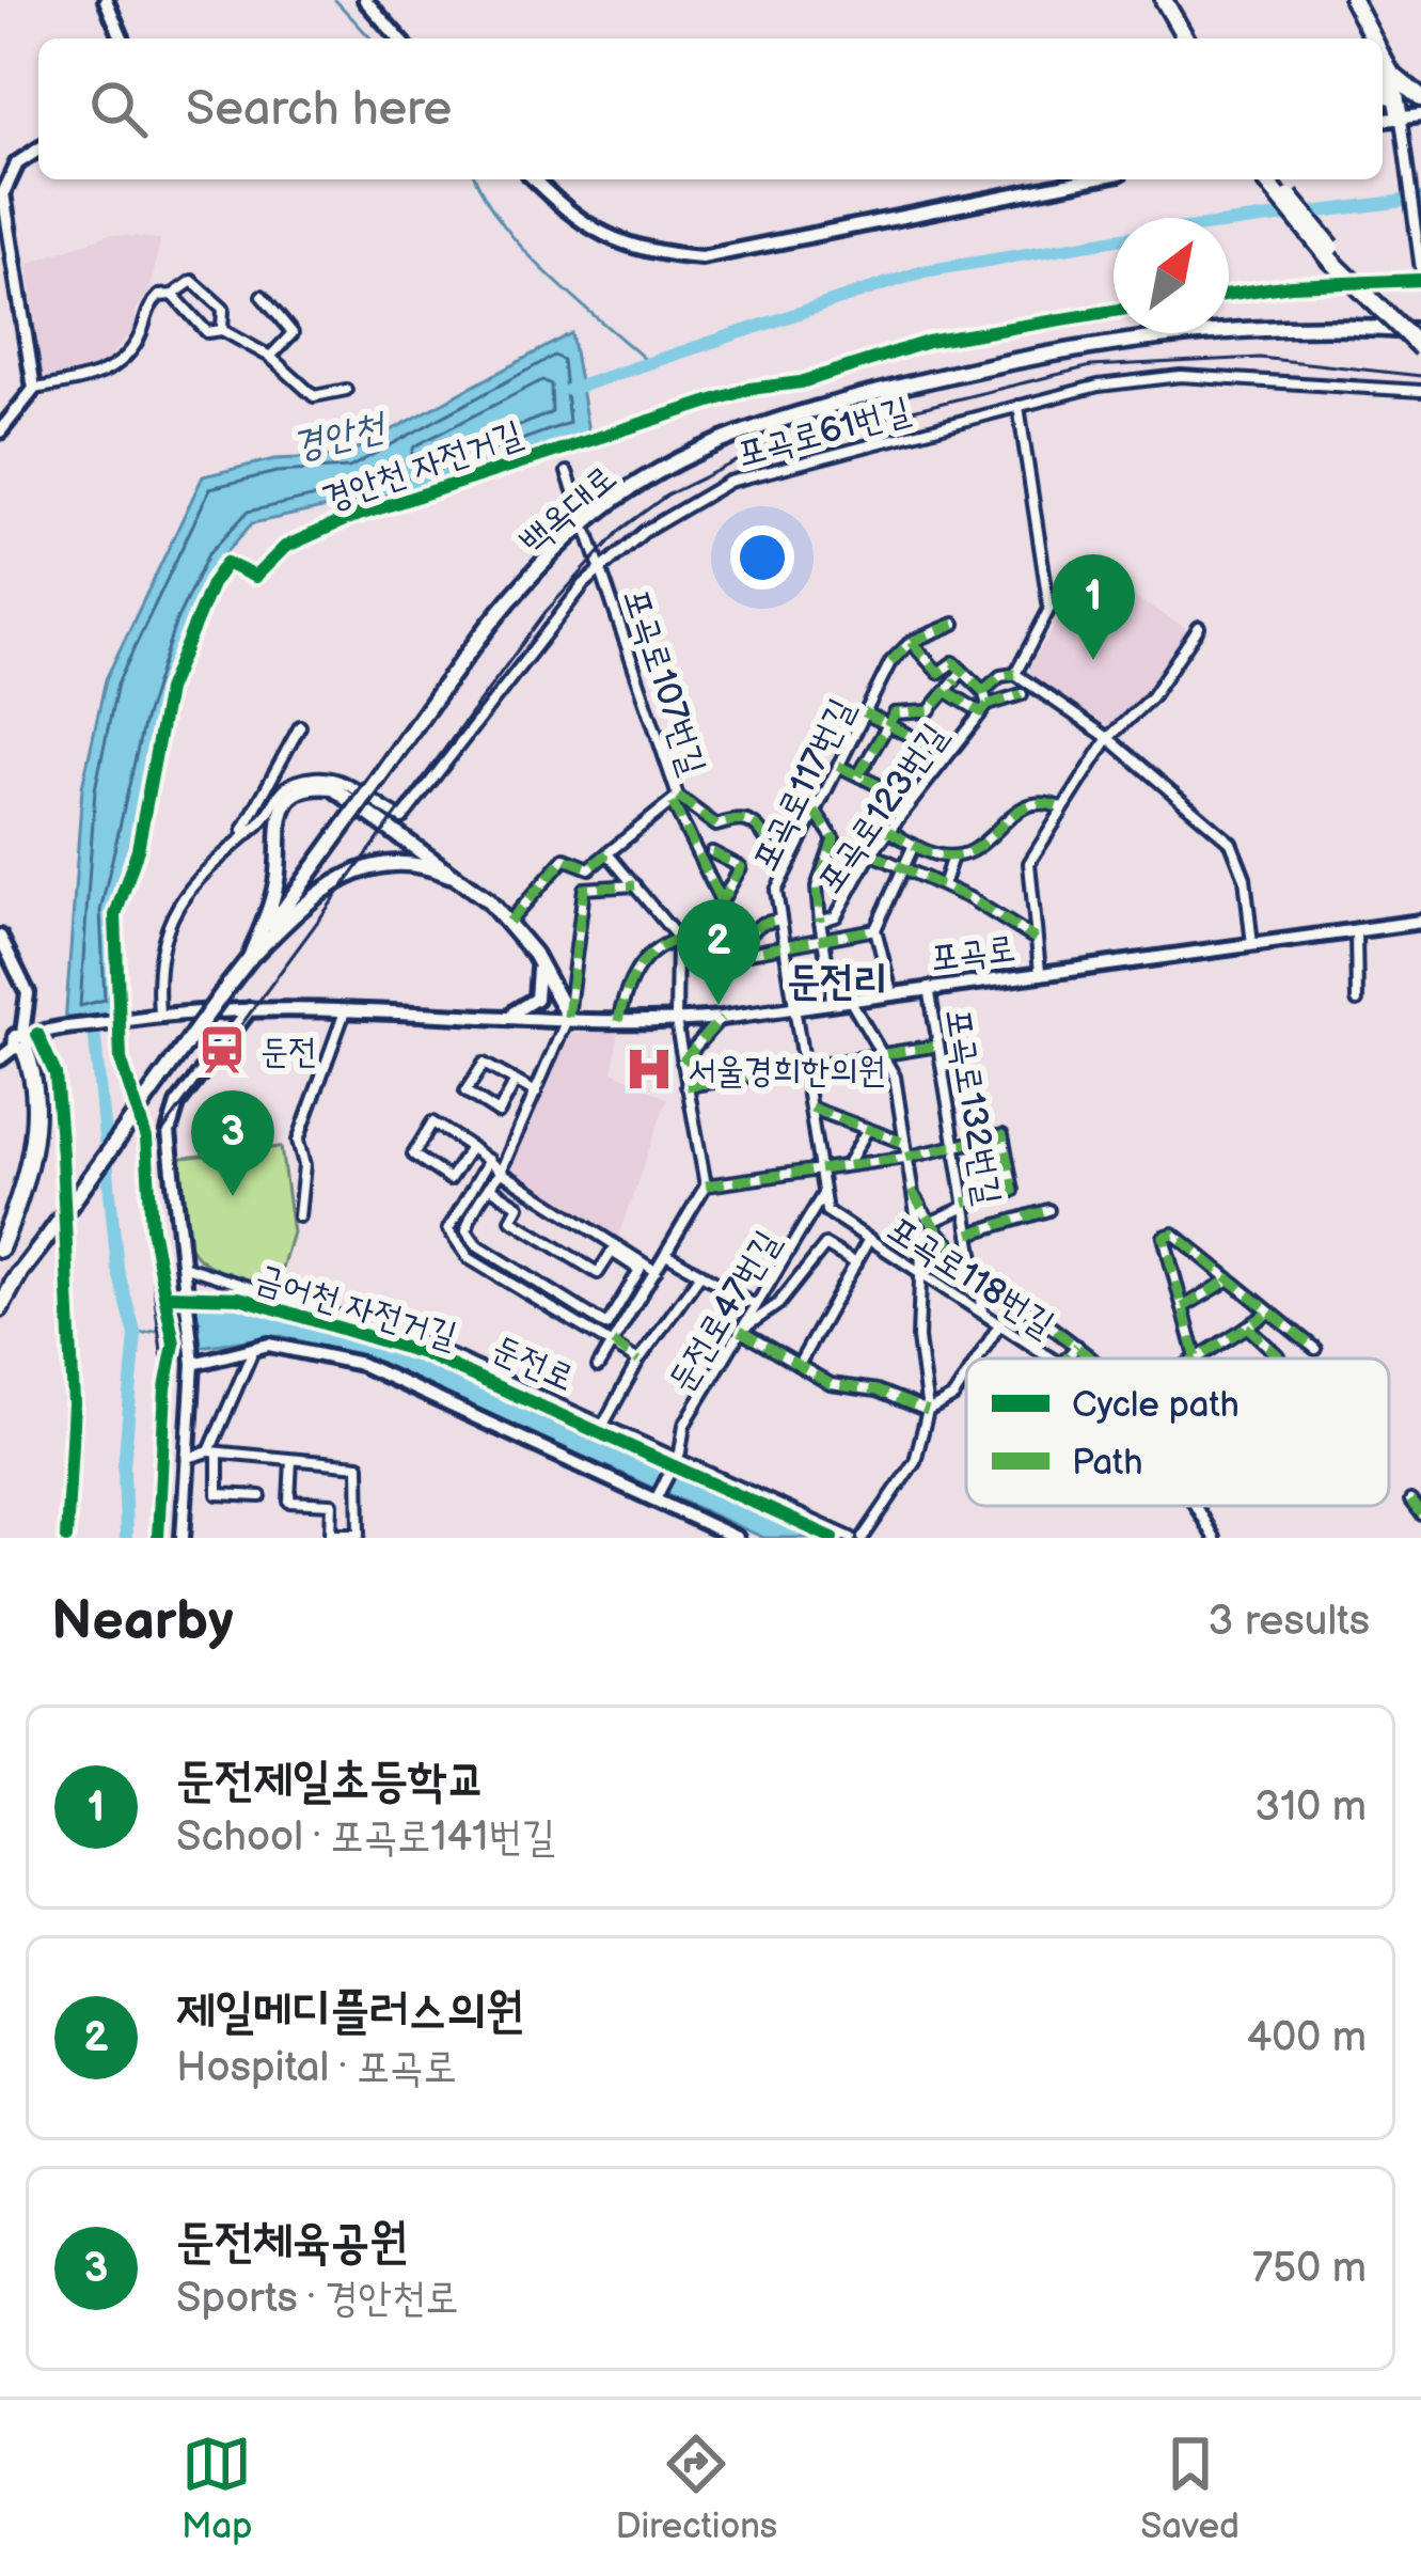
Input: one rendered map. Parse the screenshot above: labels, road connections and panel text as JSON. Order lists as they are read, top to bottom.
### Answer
{
  "streets": {
    "main road": ["백옥대로"],
    "street": [
      "포곡로61번길",
      "포곡로107번길",
      "포곡로117번길",
      "포곡로123번길",
      "포곡로",
      "포곡로132번길",
      "포곡로118번길",
      "둔전로47번길",
      "둔전로"
    ],
    "cycle path": ["경안천 자전거길", "금어천 자전거길"]
  },
  "crossings": [
    ["포곡로61번길", "포곡로107번길"],
    ["포곡로61번길", "포곡로"],
    ["포곡로117번길", "포곡로"],
    ["포곡로123번길", "포곡로"],
    ["포곡로", "포곡로132번길"],
    ["포곡로132번길", "포곡로118번길"],
    ["포곡로118번길", "둔전로47번길"],
    ["둔전로47번길", "둔전로"]
  ],
  "districts": ["둔전리"],
  "water": ["경안천"],
  "places": {
    "station": ["둔전"],
    "hospital": ["서울경희한의원"]
  },
  "legend": ["Cycle path", "Path"],
  "north": "top right",
  "page": {
    "search": "Search here",
    "pins": ["1", "2", "3"],
    "heading": ["Nearby", "3 results"],
    "list": [
      {
        "mark": "1",
        "name": "둔전제일초등학교",
        "note": "School · 포곡로141번길",
        "value": "310 m"
      },
      {
        "mark": "2",
        "name": "제일메디플러스의원",
        "note": "Hospital · 포곡로",
        "value": "400 m"
      },
      {
        "mark": "3",
        "name": "둔전체육공원",
        "note": "Sports · 경안천로",
        "value": "750 m"
      }
    ],
    "nav": ["Map", "Directions", "Saved"]
  }
}
